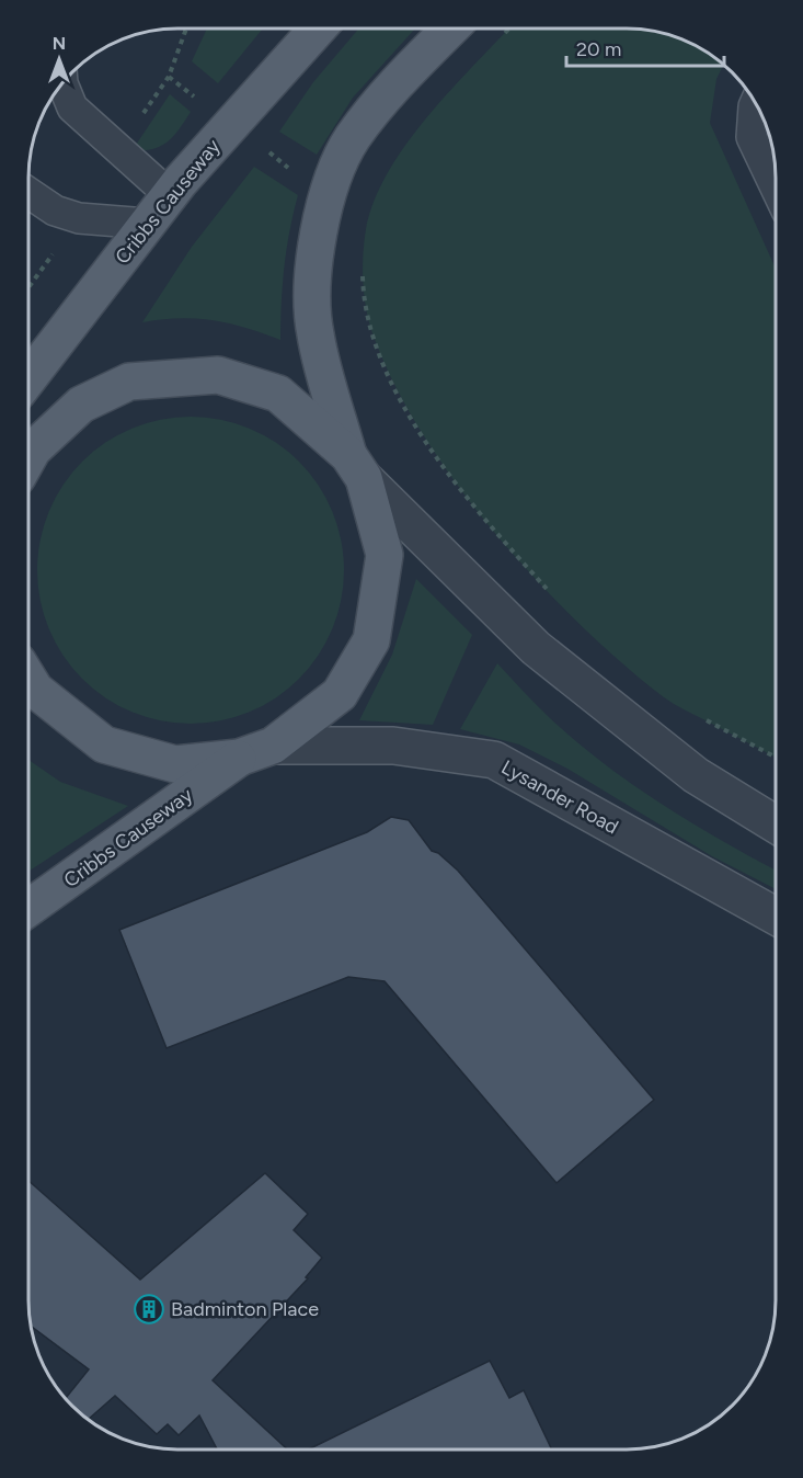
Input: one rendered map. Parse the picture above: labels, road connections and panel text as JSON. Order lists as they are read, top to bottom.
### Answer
{
  "streets": {
    "main road": ["Cribbs Causeway"],
    "street": ["Lysander Road"]
  },
  "places": {
    "building": ["Badminton Place"]
  },
  "scale_bar": "20 m",
  "north": "top"
}
